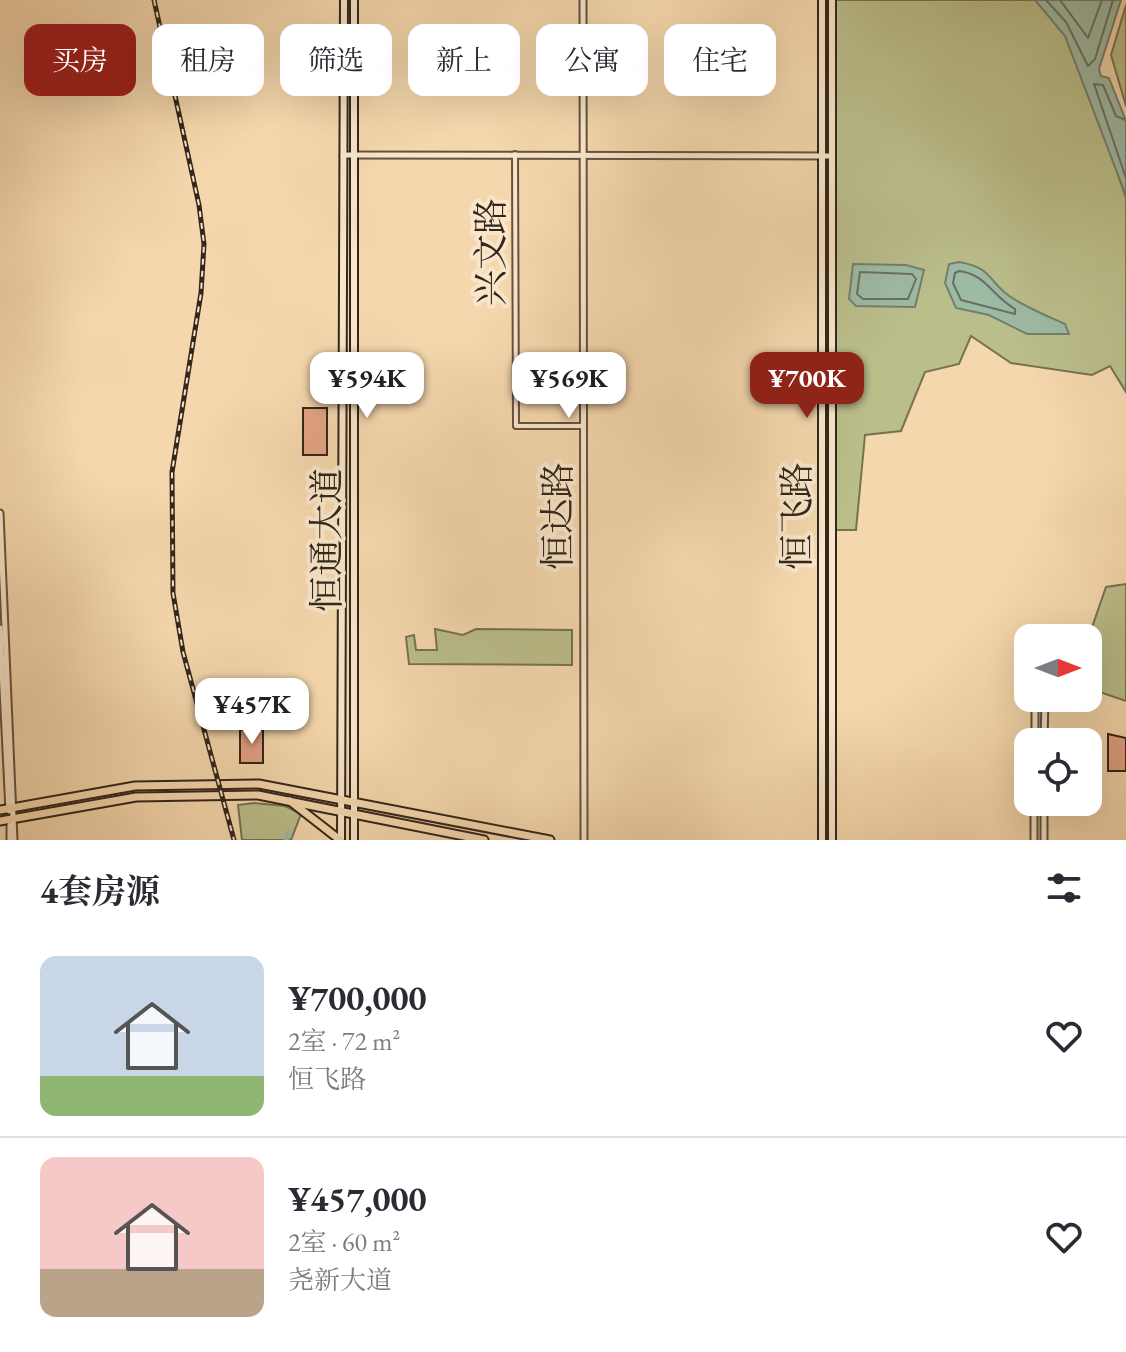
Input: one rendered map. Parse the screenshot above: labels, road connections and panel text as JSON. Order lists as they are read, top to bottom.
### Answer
{
  "streets": {
    "main road": ["恒飞路", "恒通大道"],
    "street": ["兴文路", "恒达路"]
  },
  "crossings": [
    ["兴文路", "恒达路"],
    ["兴文路", "恒飞路"],
    ["兴文路", "恒通大道"]
  ],
  "north": "right",
  "page": {
    "chip": [
      "买房",
      "租房",
      "筛选",
      "新上",
      "公寓",
      "住宅"
    ],
    "price": [
      "¥594K",
      "¥569K",
      "¥700K",
      "¥457K"
    ],
    "heading": "4套房源",
    "list": [
      {
        "name": "¥700,000",
        "note": "2室 · 72 m² · 恒飞路"
      },
      {
        "name": "¥457,000",
        "note": "2室 · 60 m² · 尧新大道"
      }
    ]
  }
}
